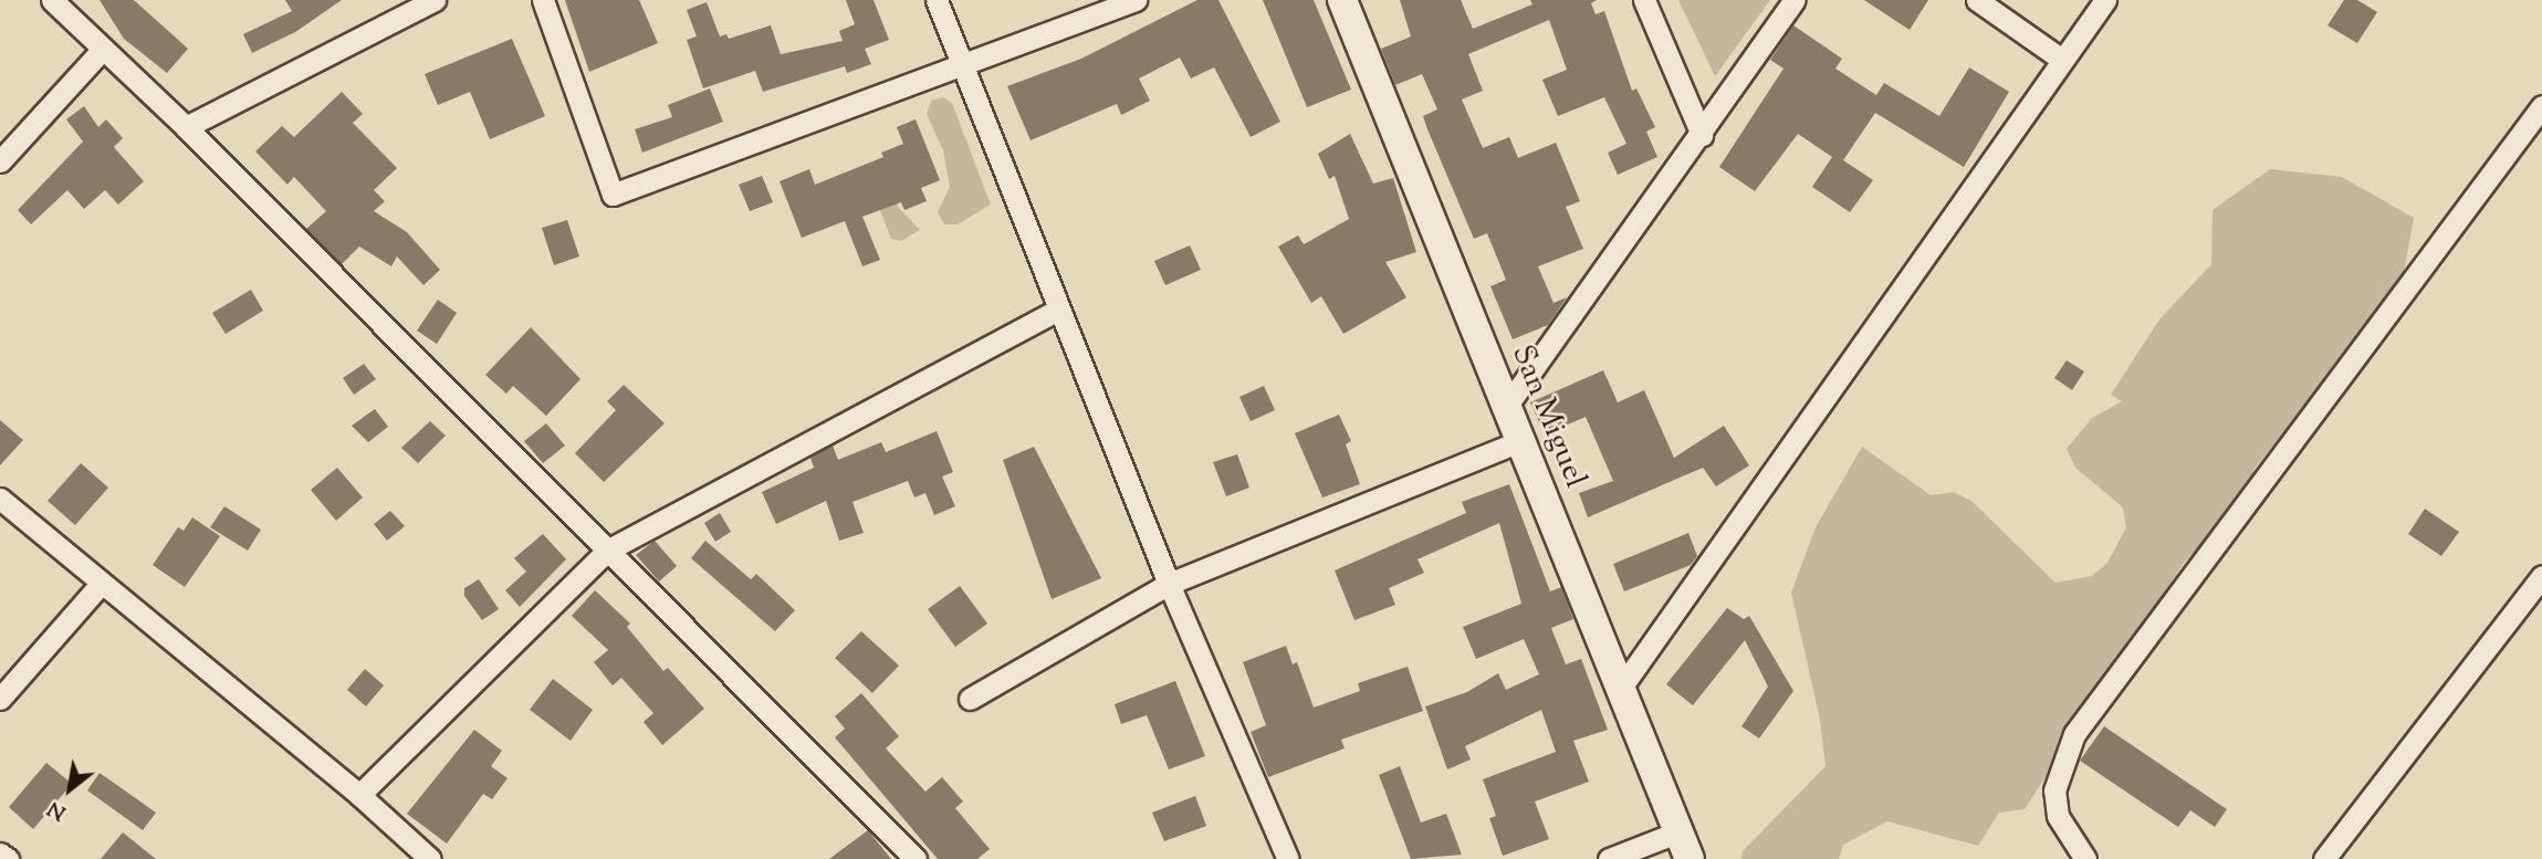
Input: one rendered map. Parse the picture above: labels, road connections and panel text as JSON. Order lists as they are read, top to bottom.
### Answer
{
  "streets": {
    "street": ["San Miguel"]
  },
  "north": "bottom left"
}
